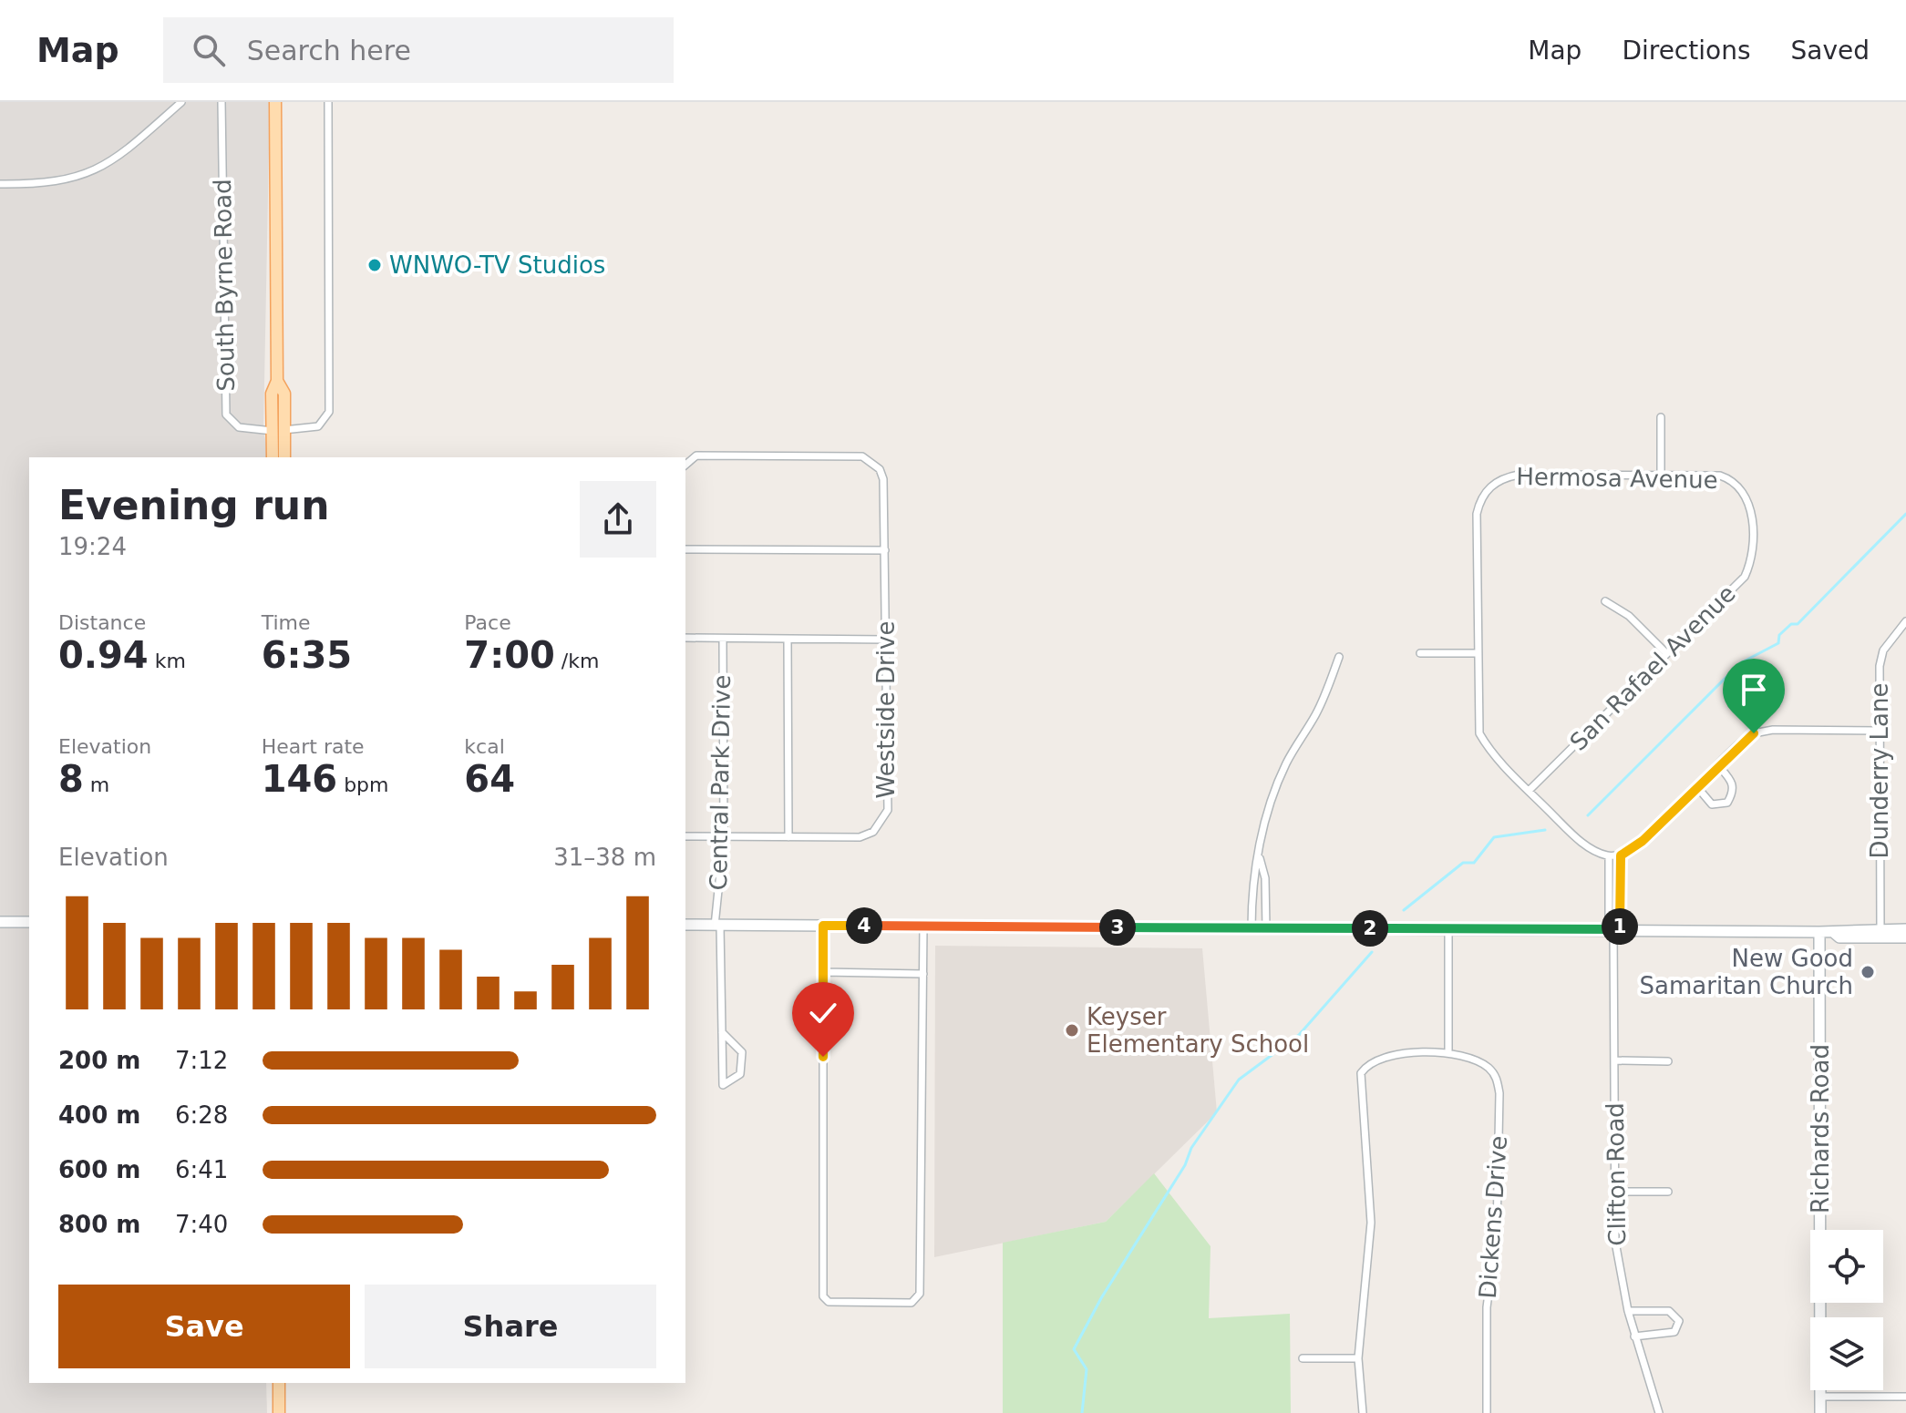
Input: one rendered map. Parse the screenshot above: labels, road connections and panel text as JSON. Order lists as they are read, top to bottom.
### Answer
{
  "streets": {
    "main road": ["Richards Road"],
    "street": [
      "South Byrne Road",
      "Hermosa Avenue",
      "San Rafael Avenue",
      "Westside Drive",
      "Dunderry Lane",
      "Central Park Drive",
      "Clifton Road",
      "Dickens Drive"
    ]
  },
  "crossings": [
    ["Hermosa Avenue", "San Rafael Avenue"],
    ["Westside Drive", "Central Park Drive"]
  ],
  "places": ["WNWO-TV Studios", "New Good Samaritan Church", "Keyser Elementary School"],
  "page": {
    "header": "Map",
    "search": "Search here",
    "nav": ["Map", "Directions", "Saved"],
    "heading": ["Evening run", "19:24"],
    "stats": [
      ["Distance", "0.94 km"],
      ["Time", "6:35"],
      ["Pace", "7:00 /km"],
      ["Elevation", "8 m"],
      ["Heart rate", "146 bpm"],
      ["kcal", "64"]
    ],
    "chart": ["Elevation", "31–38 m"],
    "pins": [
      "4",
      "1",
      "3",
      "2"
    ],
    "list": [
      {
        "name": "200 m",
        "note": "7:12"
      },
      {
        "name": "400 m",
        "note": "6:28"
      },
      {
        "name": "600 m",
        "note": "6:41"
      },
      {
        "name": "800 m",
        "note": "7:40"
      }
    ],
    "buttons": ["Save", "Share"]
  }
}
